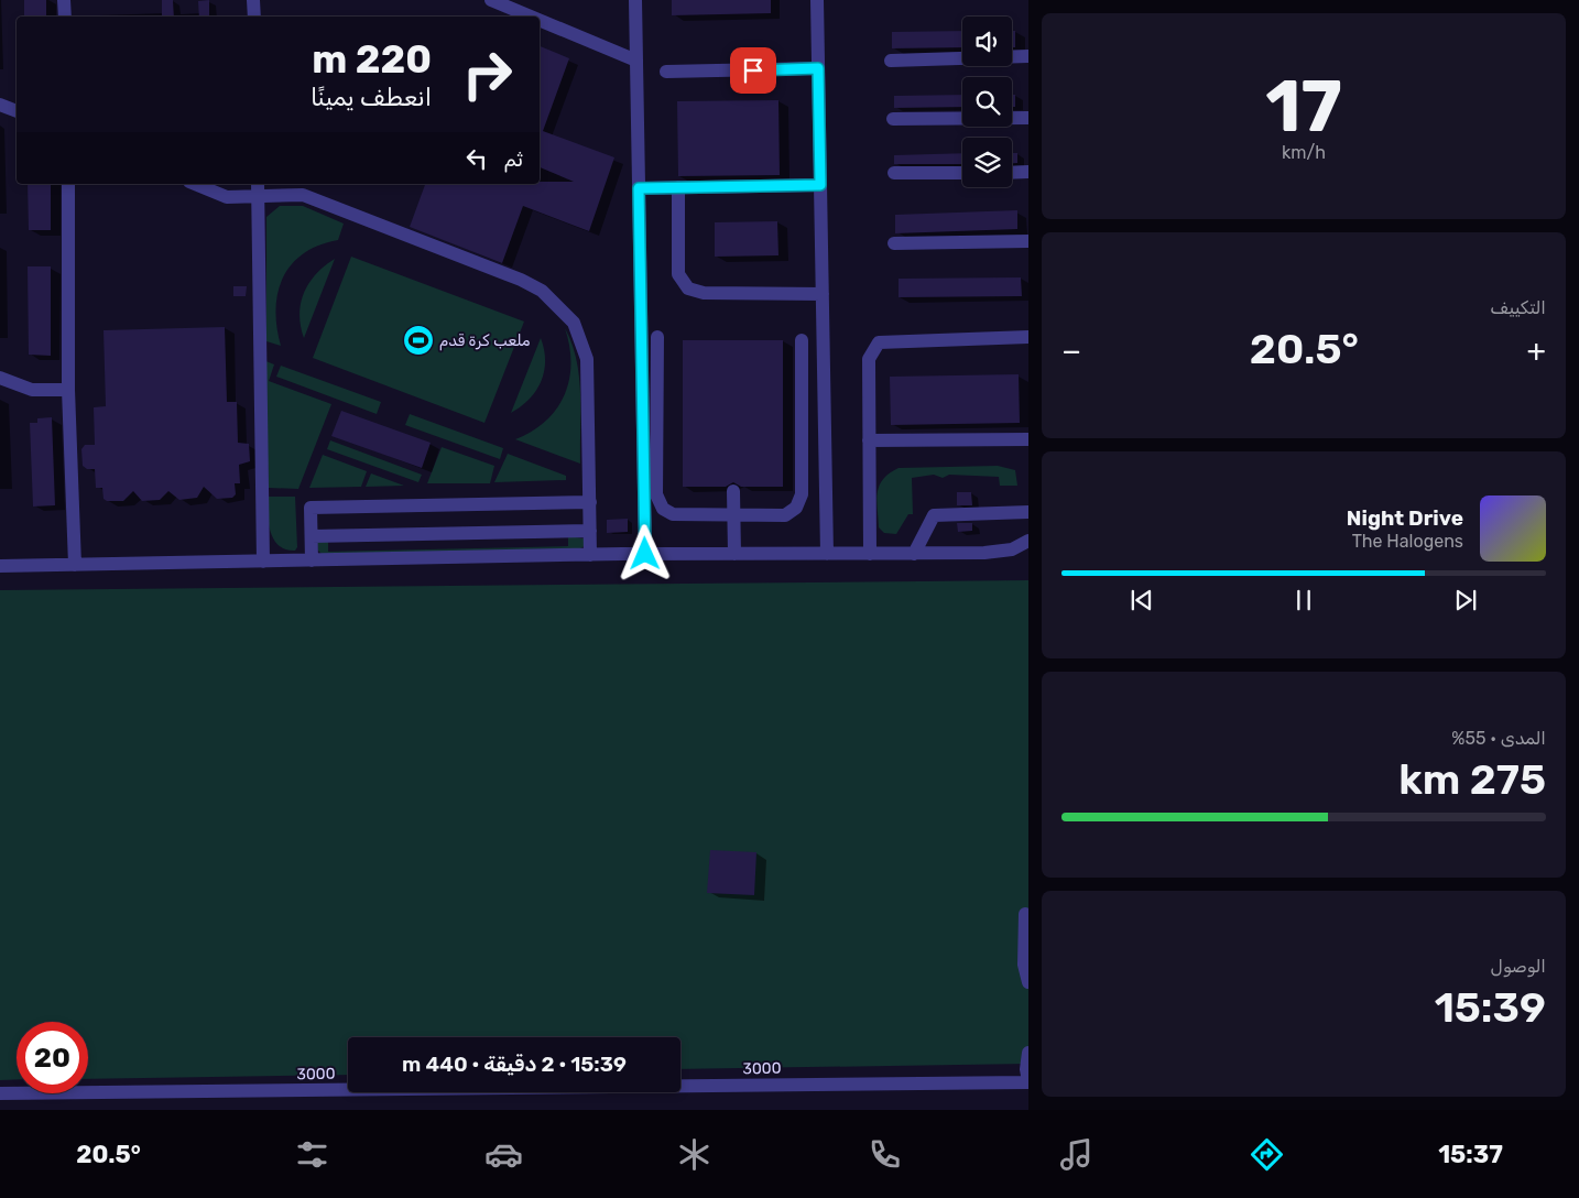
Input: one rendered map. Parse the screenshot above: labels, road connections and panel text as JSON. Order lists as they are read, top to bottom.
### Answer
{
  "streets": {
    "street": ["3000"]
  },
  "places": {
    "sports": ["ملعب كرة قدم"]
  },
  "page": {
    "tile": [
      ["17", "km/h"],
      "التكييف",
      ["المدى · 55%", "275 km"],
      ["الوصول", "15:39"]
    ],
    "turn": ["220 m", "انعطف يمينًا"],
    "then": "ثم",
    "heat": ["−", "20.5°", "+"],
    "song": ["Night Drive", "The Halogens"],
    "limit": "20",
    "trip": "15:39 · 2 دقيقة · 440 m",
    "tabs": ["15:37", "20.5°"]
  }
}
